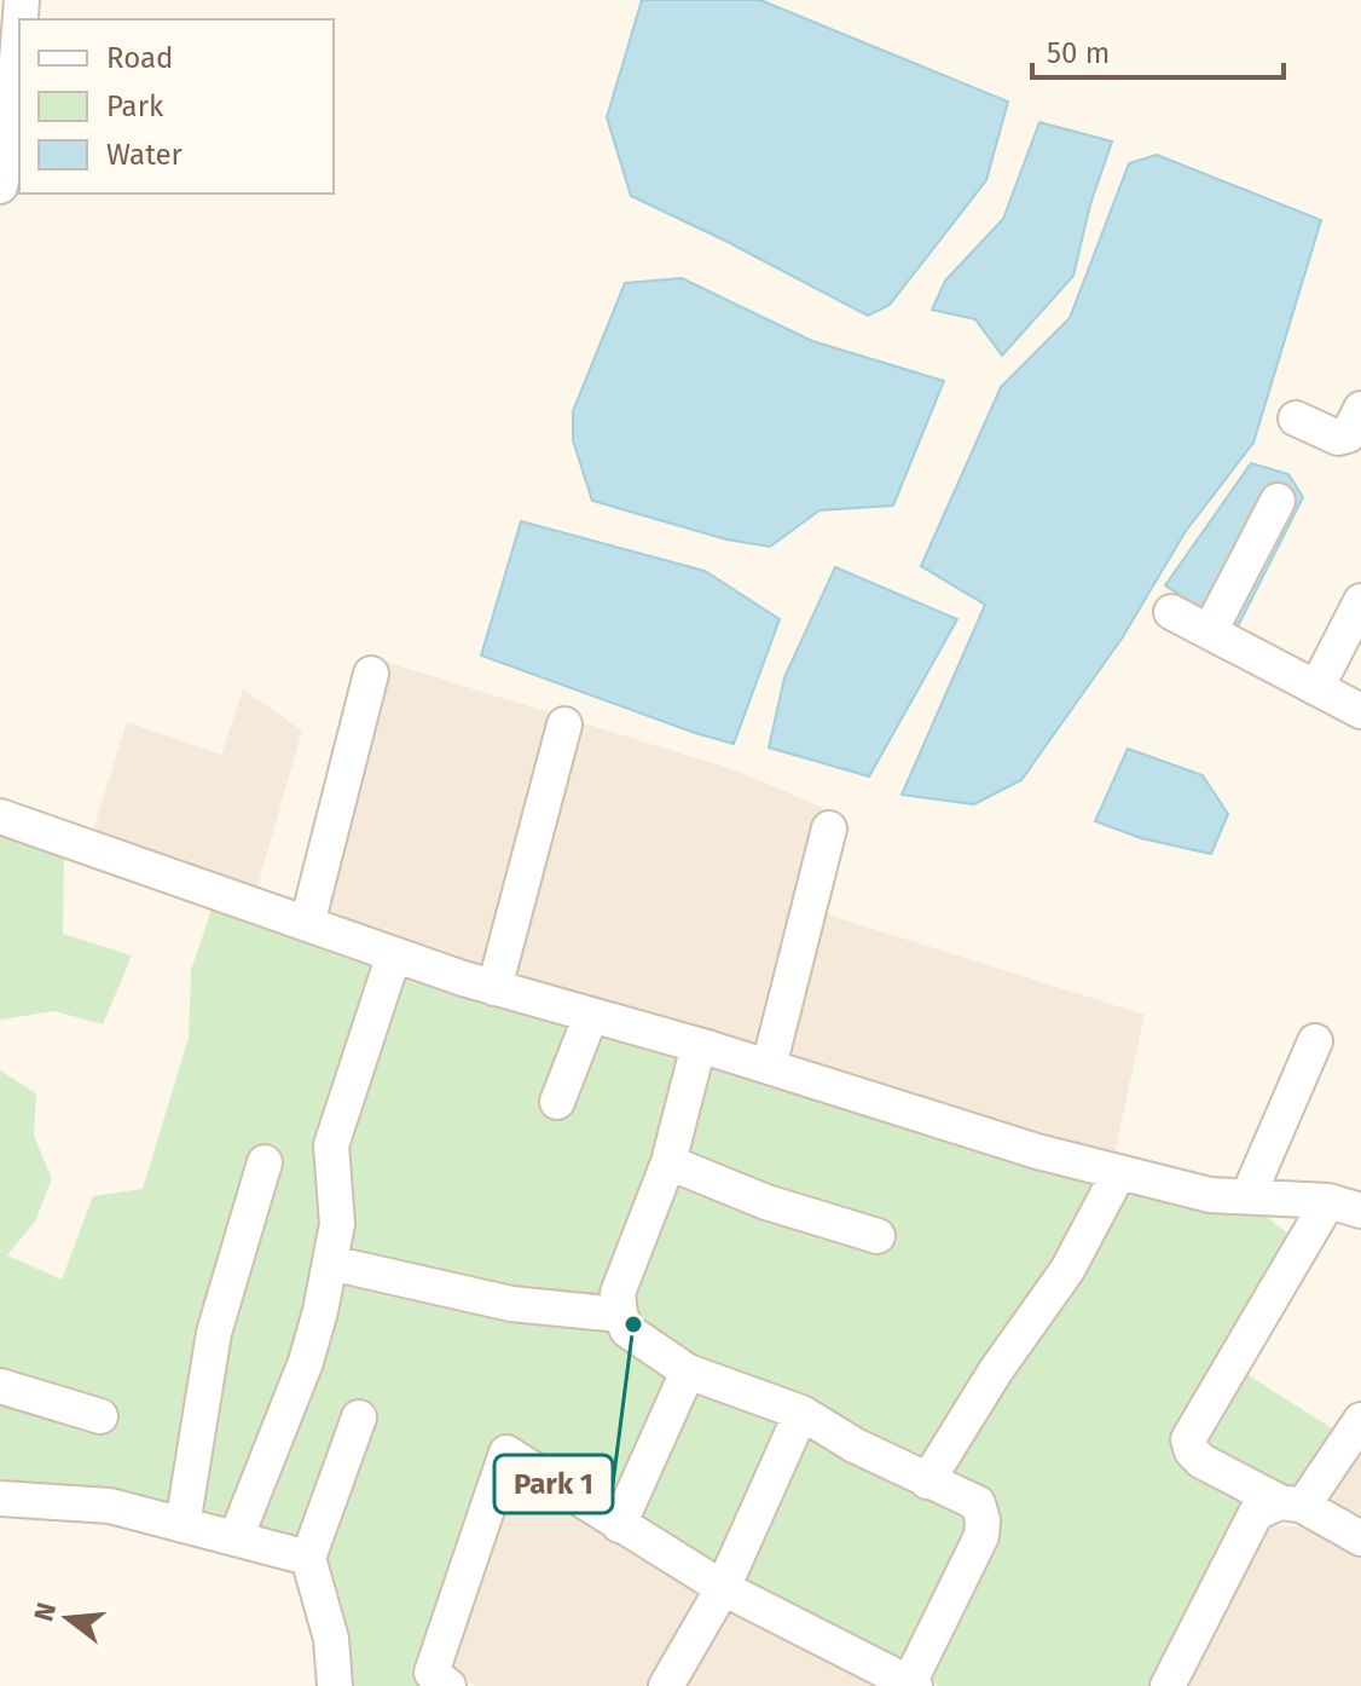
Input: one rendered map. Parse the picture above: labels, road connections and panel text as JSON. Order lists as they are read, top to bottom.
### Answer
{
  "places": ["Park 1"],
  "legend": ["Road", "Park", "Water"],
  "scale_bar": "50 m",
  "north": "left"
}
